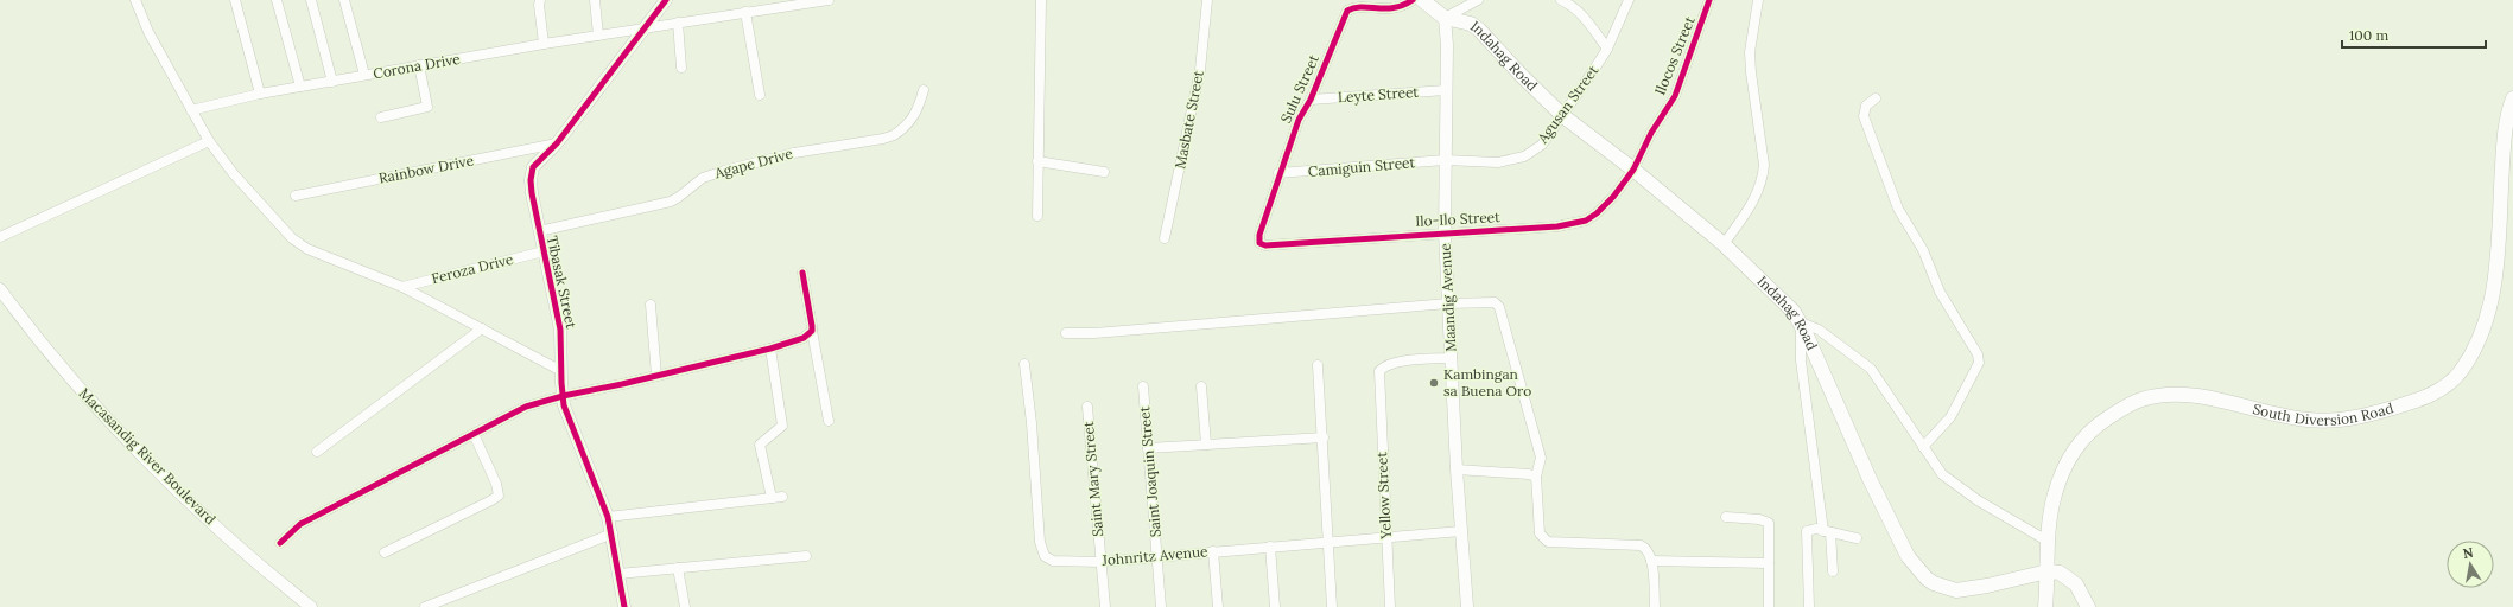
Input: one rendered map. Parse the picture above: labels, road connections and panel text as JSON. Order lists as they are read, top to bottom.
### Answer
{
  "streets": {
    "main road": ["Indahag Road", "South Diversion Road"],
    "street": [
      "Ilocos Street",
      "Corona Drive",
      "Sulu Street",
      "Leyte Street",
      "Agusan Street",
      "Masbate Street",
      "Agape Drive",
      "Camiguin Street",
      "Rainbow Drive",
      "Ilo-Ilo Street",
      "Feroza Drive",
      "Tibasak Street",
      "Maandig Avenue",
      "Macasandig River Boulevard",
      "Saint Joaquin Street",
      "Saint Mary Street",
      "Yellow Street",
      "Johnritz Avenue"
    ]
  },
  "crossings": [
    ["Ilocos Street", "Indahag Road"],
    ["Ilocos Street", "Ilo-Ilo Street"],
    ["Indahag Road", "Agusan Street"],
    ["Indahag Road", "Ilo-Ilo Street"],
    ["Indahag Road", "Maandig Avenue"],
    ["Indahag Road", "South Diversion Road"],
    ["Corona Drive", "Tibasak Street"],
    ["Sulu Street", "Leyte Street"],
    ["Sulu Street", "Camiguin Street"],
    ["Sulu Street", "Ilo-Ilo Street"],
    ["Leyte Street", "Maandig Avenue"],
    ["Agusan Street", "Camiguin Street"],
    ["Agusan Street", "Maandig Avenue"],
    ["Agape Drive", "Tibasak Street"],
    ["Camiguin Street", "Maandig Avenue"],
    ["Rainbow Drive", "Tibasak Street"],
    ["Ilo-Ilo Street", "Maandig Avenue"],
    ["Feroza Drive", "Tibasak Street"],
    ["Maandig Avenue", "Yellow Street"],
    ["Maandig Avenue", "Johnritz Avenue"],
    ["Saint Joaquin Street", "Johnritz Avenue"],
    ["Saint Mary Street", "Johnritz Avenue"],
    ["Yellow Street", "Johnritz Avenue"]
  ],
  "places": ["Kambingan sa Buena Oro"],
  "scale_bar": "100 m",
  "north": "top"
}
